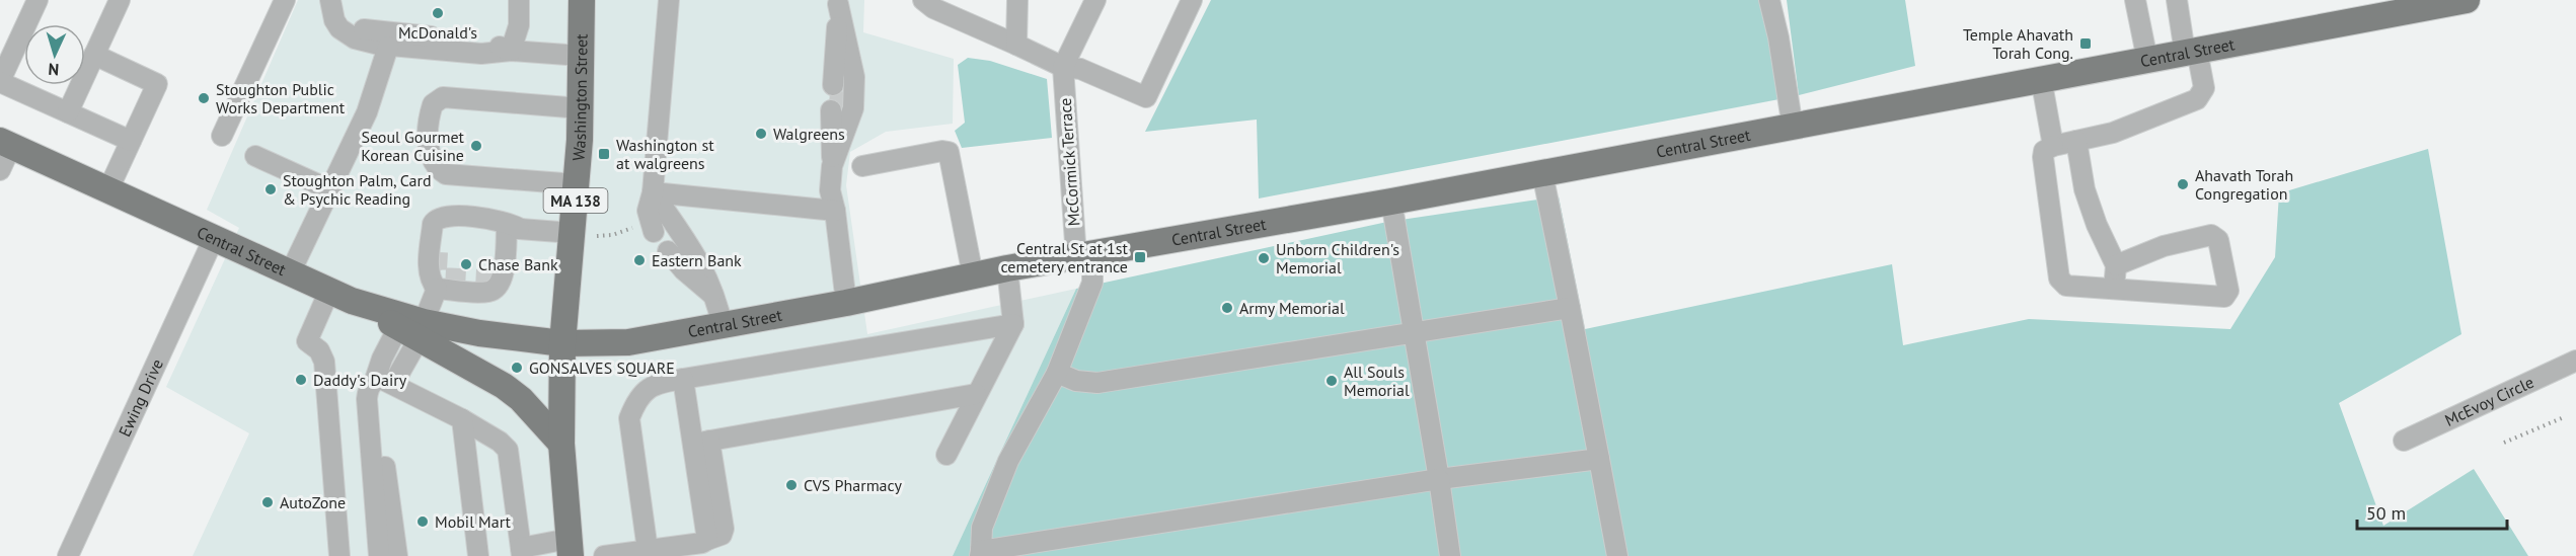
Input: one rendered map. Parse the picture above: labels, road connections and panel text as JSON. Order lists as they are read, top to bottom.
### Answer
{
  "streets": {
    "main road": ["Central Street", "Washington Street", "MA 138"],
    "street": ["McCormick Terrace", "Ewing Drive", "McEvoy Circle"]
  },
  "crossings": [
    ["Central Street", "Washington Street"],
    ["Central Street", "McCormick Terrace"],
    ["Central Street", "Ewing Drive"]
  ],
  "places": {
    "other": [
      "McDonald's",
      "Stoughton Public Works Department",
      "Walgreens",
      "Seoul Gourmet Korean Cuisine",
      "Ahavath Torah Congregation",
      "Stoughton Palm, Card & Psychic Reading",
      "Unborn Children's Memorial",
      "Eastern Bank",
      "Chase Bank",
      "Army Memorial",
      "GONSALVES SQUARE",
      "Daddy's Dairy",
      "All Souls Memorial",
      "CVS Pharmacy",
      "AutoZone",
      "Mobil Mart"
    ],
    "transit": ["Temple Ahavath Torah Cong.", "Washington st at walgreens", "Central St at 1st cemetery entrance"]
  },
  "scale_bar": "50 m",
  "north": "bottom"
}
